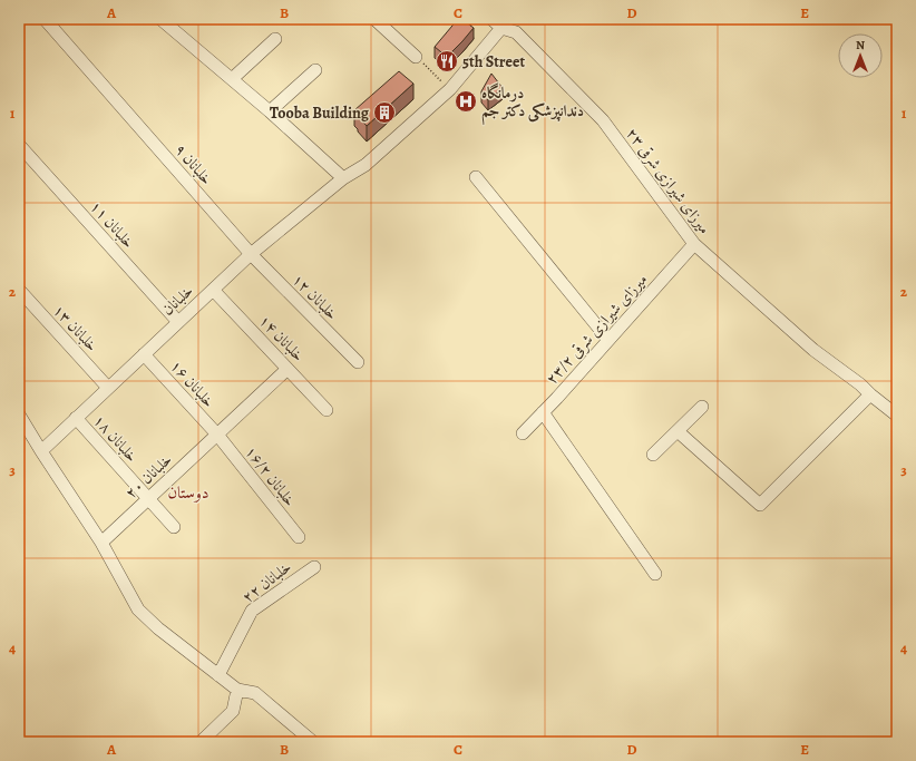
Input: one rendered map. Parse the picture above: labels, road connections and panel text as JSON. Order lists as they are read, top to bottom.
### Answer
{
  "streets": {
    "street": [
      "۹ خلبانان",
      "۲۳ میرزای شیرازی شرقی",
      "۱۱ خلبانان",
      "۱۲ خلبانان",
      "خلبانان",
      "۱۳ خلبانان",
      "۲۳/۲ میرزای شیرازی شرقی",
      "۱۴ خلبانان",
      "۱۶ خلبانان",
      "۱۸ خلبانان",
      "۲۰ خلبانان",
      "۱۶/۲ خلبانان",
      "۲۲ خلبانان"
    ]
  },
  "crossings": [
    ["۹ خلبانان", "۱۲ خلبانان"],
    ["۹ خلبانان", "خلبانان"],
    ["۲۳ میرزای شیرازی شرقی", "خلبانان"],
    ["۲۳ میرزای شیرازی شرقی", "۲۳/۲ میرزای شیرازی شرقی"],
    ["۱۱ خلبانان", "خلبانان"],
    ["۱۲ خلبانان", "خلبانان"],
    ["خلبانان", "۱۳ خلبانان"],
    ["خلبانان", "۱۴ خلبانان"],
    ["خلبانان", "۱۶ خلبانان"],
    ["خلبانان", "۱۸ خلبانان"],
    ["۱۴ خلبانان", "۲۰ خلبانان"],
    ["۱۶ خلبانان", "۲۰ خلبانان"],
    ["۱۶ خلبانان", "۱۶/۲ خلبانان"],
    ["۱۸ خلبانان", "۲۰ خلبانان"],
    ["۲۰ خلبانان", "۱۶/۲ خلبانان"]
  ],
  "districts": ["دوستان"],
  "places": {
    "restaurant": ["5th Street"],
    "hospital": ["درمانگاه دندانپزشکی دکتر جم"],
    "building": ["Tooba Building"]
  },
  "north": "top",
  "grid": {
    "columns": [
      "A",
      "B",
      "C",
      "D",
      "E"
    ],
    "rows": [
      "1",
      "2",
      "3",
      "4"
    ]
  }
}
